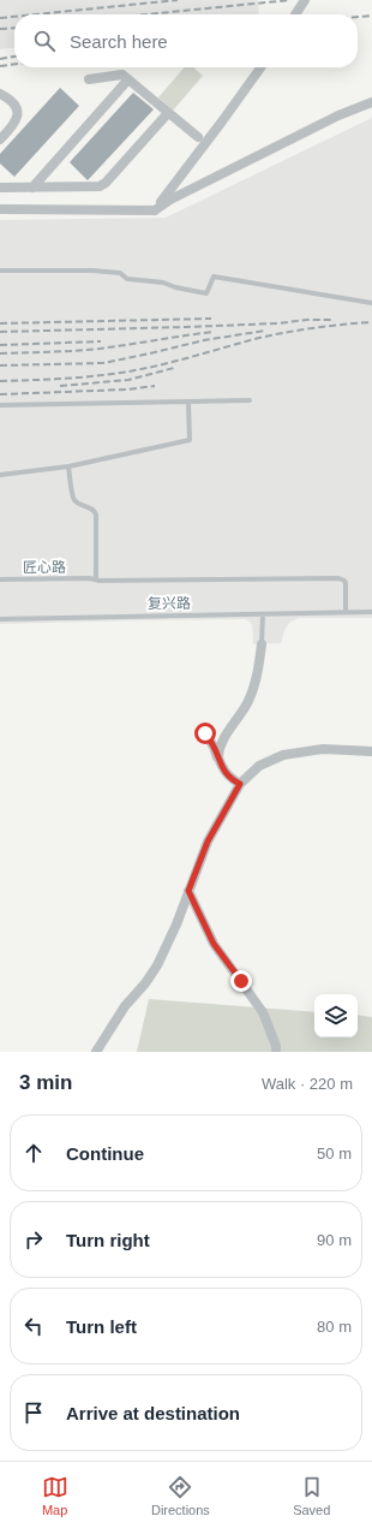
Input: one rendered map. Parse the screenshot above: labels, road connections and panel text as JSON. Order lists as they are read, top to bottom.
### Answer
{
  "streets": {
    "lane": ["匠心路", "复兴路"]
  },
  "crossings": [
    ["匠心路", "复兴路"]
  ],
  "page": {
    "search": "Search here",
    "heading": ["3 min", "Walk · 220 m"],
    "list": [
      ["Continue", "50 m"],
      ["Turn right", "90 m"],
      ["Turn left", "80 m"],
      "Arrive at destination"
    ],
    "nav": ["Map", "Directions", "Saved"]
  }
}
